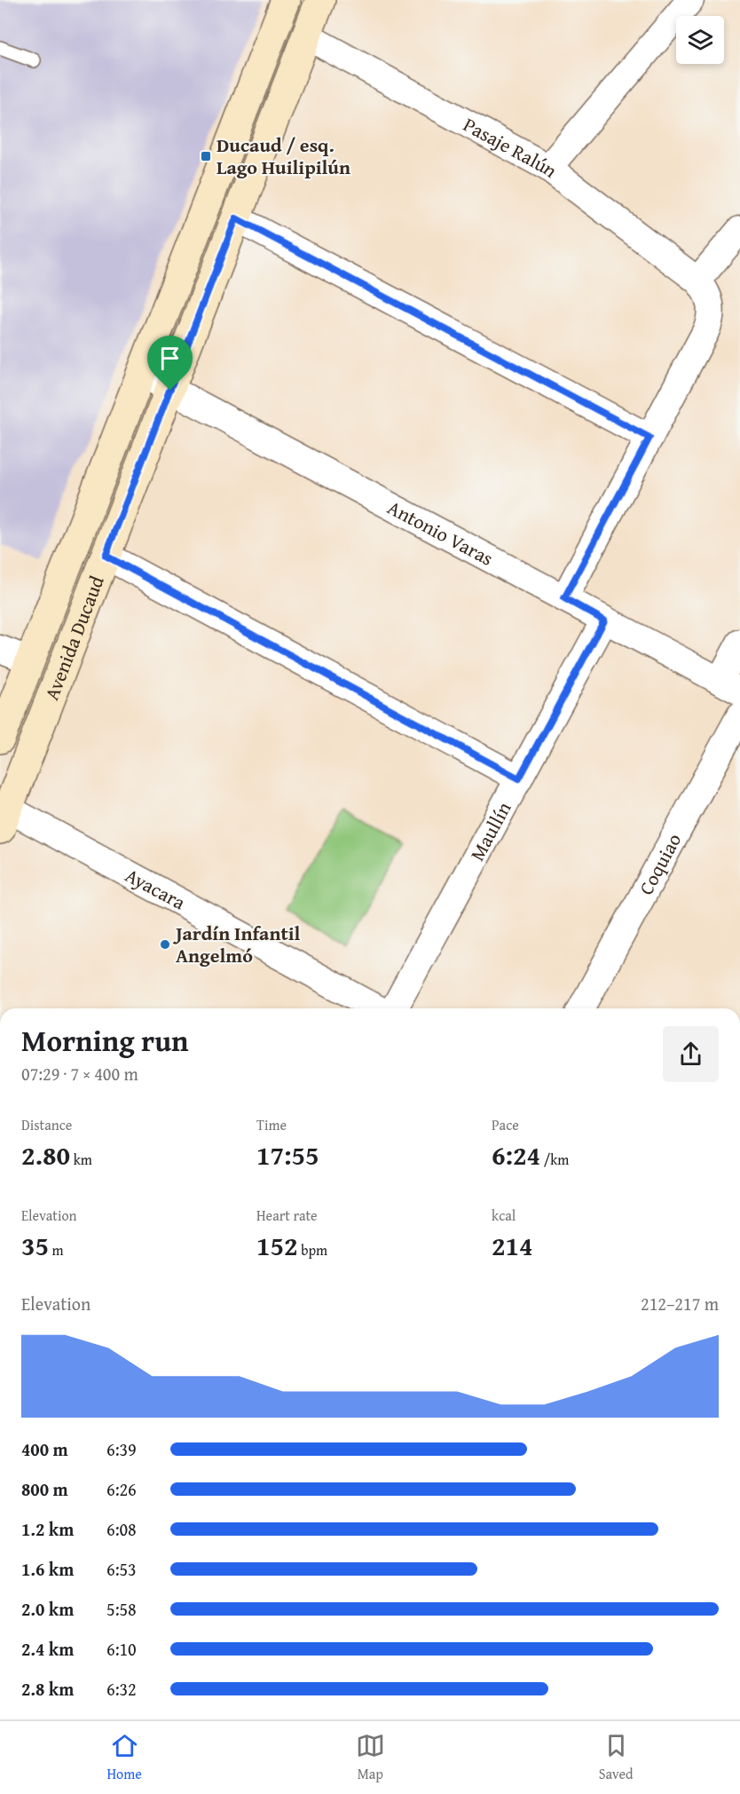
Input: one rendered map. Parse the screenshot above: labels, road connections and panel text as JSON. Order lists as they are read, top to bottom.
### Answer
{
  "streets": {
    "street": [
      "Pasaje Ralún",
      "Antonio Varas",
      "Avenida Ducaud",
      "Maullín",
      "Coquiao",
      "Ayacara"
    ]
  },
  "crossings": [
    ["Pasaje Ralún", "Avenida Ducaud"],
    ["Antonio Varas", "Avenida Ducaud"],
    ["Antonio Varas", "Maullín"],
    ["Avenida Ducaud", "Ayacara"]
  ],
  "places": {
    "transit": ["Ducaud / esq. Lago Huilipilún"],
    "other": ["Jardín Infantil Angelmó"]
  },
  "page": {
    "heading": ["Morning run", "07:29 · 7 × 400 m"],
    "stats": [
      ["Distance", "2.80 km"],
      ["Time", "17:55"],
      ["Pace", "6:24 /km"],
      ["Elevation", "35 m"],
      ["Heart rate", "152 bpm"],
      ["kcal", "214"]
    ],
    "chart": ["Elevation", "212–217 m"],
    "list": [
      {
        "name": "400 m",
        "note": "6:39"
      },
      {
        "name": "800 m",
        "note": "6:26"
      },
      {
        "name": "1.2 km",
        "note": "6:08"
      },
      {
        "name": "1.6 km",
        "note": "6:53"
      },
      {
        "name": "2.0 km",
        "note": "5:58"
      },
      {
        "name": "2.4 km",
        "note": "6:10"
      },
      {
        "name": "2.8 km",
        "note": "6:32"
      }
    ],
    "tabs": ["Home", "Map", "Saved"]
  }
}
